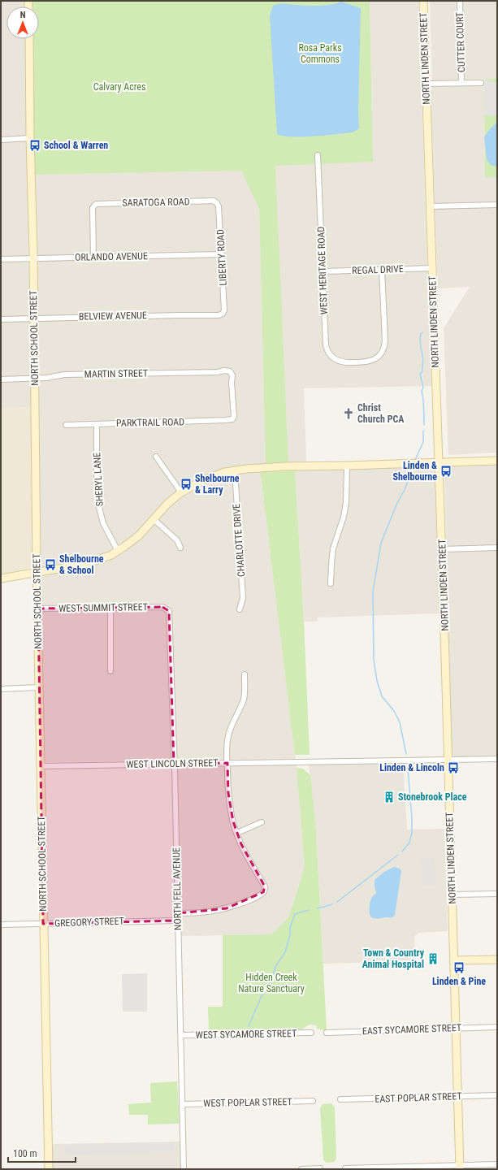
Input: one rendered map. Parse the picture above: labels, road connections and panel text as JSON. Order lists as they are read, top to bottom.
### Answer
{
  "streets": {
    "street": [
      "CUTTER COURT",
      "NORTH LINDEN STREET",
      "SARATOGA ROAD",
      "ORLANDO AVENUE",
      "LIBERTY ROAD",
      "REGAL DRIVE",
      "WEST HERITAGE ROAD",
      "BELVIEW AVENUE",
      "NORTH SCHOOL STREET",
      "MARTIN STREET",
      "PARKTRAIL ROAD",
      "SHERYL LANE",
      "CHARLOTTE DRIVE",
      "WEST SUMMIT STREET",
      "WEST LINCOLN STREET",
      "NORTH FELL AVENUE",
      "GREGORY STREET",
      "EAST SYCAMORE STREET",
      "WEST SYCAMORE STREET",
      "EAST POPLAR STREET",
      "WEST POPLAR STREET"
    ]
  },
  "crossings": [
    ["NORTH LINDEN STREET", "REGAL DRIVE"],
    ["NORTH LINDEN STREET", "WEST LINCOLN STREET"],
    ["NORTH LINDEN STREET", "EAST SYCAMORE STREET"],
    ["NORTH LINDEN STREET", "EAST POPLAR STREET"],
    ["SARATOGA ROAD", "ORLANDO AVENUE"],
    ["SARATOGA ROAD", "LIBERTY ROAD"],
    ["ORLANDO AVENUE", "LIBERTY ROAD"],
    ["ORLANDO AVENUE", "NORTH SCHOOL STREET"],
    ["LIBERTY ROAD", "BELVIEW AVENUE"],
    ["REGAL DRIVE", "WEST HERITAGE ROAD"],
    ["BELVIEW AVENUE", "NORTH SCHOOL STREET"],
    ["NORTH SCHOOL STREET", "MARTIN STREET"],
    ["NORTH SCHOOL STREET", "WEST SUMMIT STREET"],
    ["NORTH SCHOOL STREET", "WEST LINCOLN STREET"],
    ["NORTH SCHOOL STREET", "GREGORY STREET"],
    ["MARTIN STREET", "PARKTRAIL ROAD"],
    ["PARKTRAIL ROAD", "SHERYL LANE"],
    ["WEST SUMMIT STREET", "NORTH FELL AVENUE"],
    ["WEST LINCOLN STREET", "NORTH FELL AVENUE"],
    ["NORTH FELL AVENUE", "GREGORY STREET"],
    ["NORTH FELL AVENUE", "WEST SYCAMORE STREET"],
    ["NORTH FELL AVENUE", "WEST POPLAR STREET"]
  ],
  "parks": ["Rosa Parks Commons", "Calvary Acres", "Hidden Creek Nature Sanctuary"],
  "places": {
    "bus stop": [
      "School & Warren",
      "Linden & Shelbourne",
      "Shelbourne & Larry",
      "Shelbourne & School",
      "Linden & Lincoln",
      "Linden & Pine"
    ],
    "church": ["Christ Church PCA"],
    "building": ["Stonebrook Place", "Town & Country Animal Hospital"]
  },
  "scale_bar": "100 m",
  "north": "top"
}
